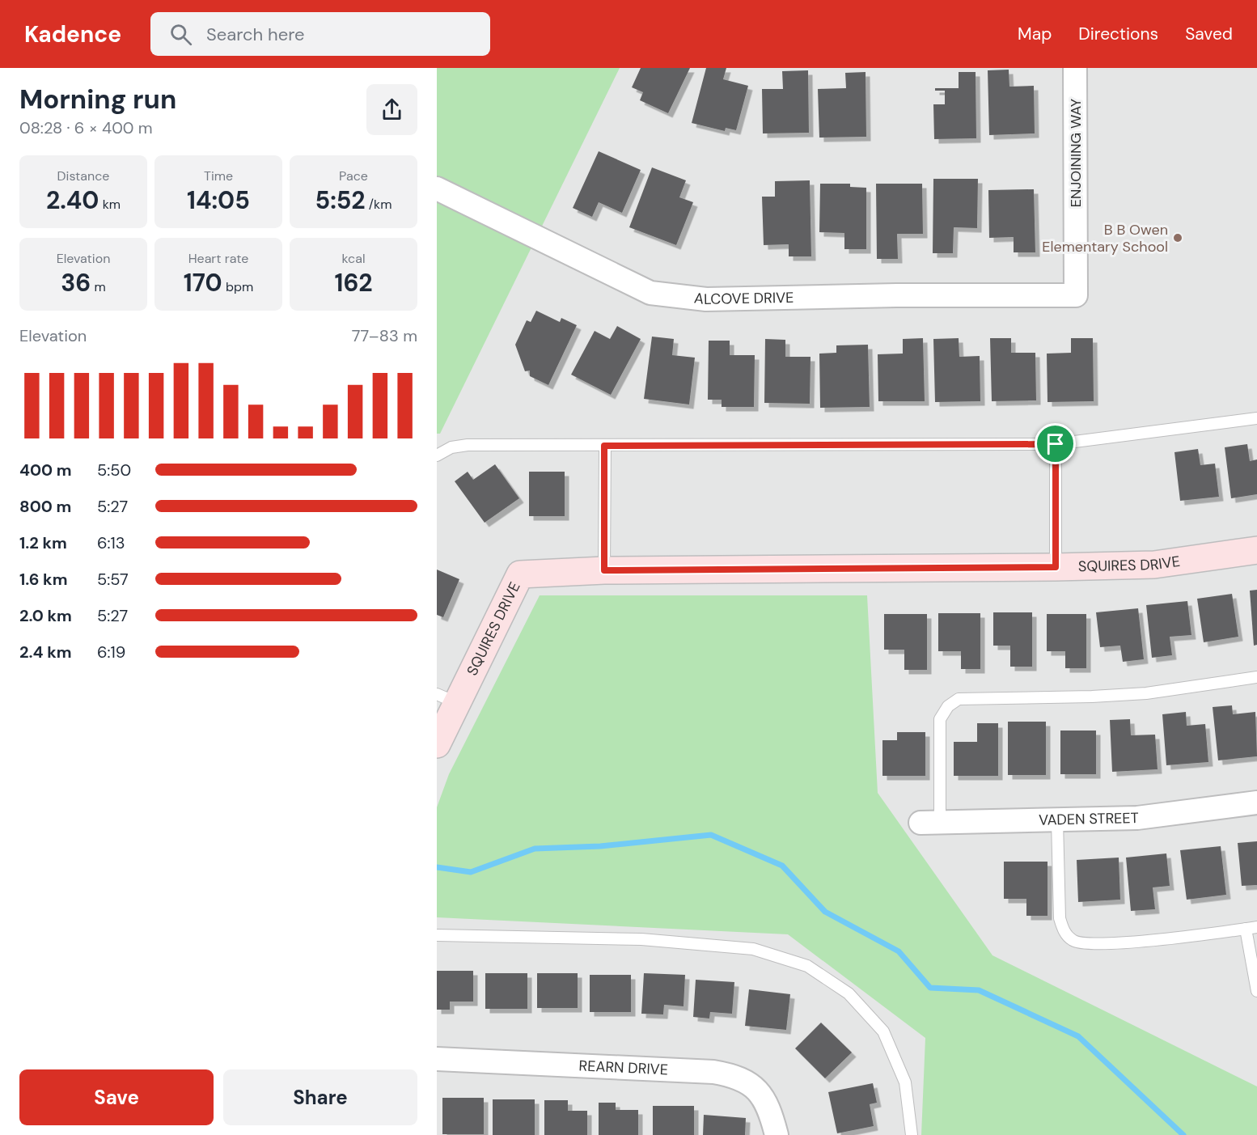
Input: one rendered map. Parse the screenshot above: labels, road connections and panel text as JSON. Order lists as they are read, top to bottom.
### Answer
{
  "streets": {
    "street": [
      "ENJOINING WAY",
      "ALCOVE DRIVE",
      "SQUIRES DRIVE",
      "VADEN STREET",
      "REARN DRIVE"
    ]
  },
  "crossings": [
    ["ENJOINING WAY", "ALCOVE DRIVE"]
  ],
  "places": ["B B Owen Elementary School"],
  "page": {
    "header": "Kadence",
    "search": "Search here",
    "nav": ["Map", "Directions", "Saved"],
    "heading": ["Morning run", "08:28 · 6 × 400 m"],
    "stats": [
      ["Distance", "2.40 km"],
      ["Time", "14:05"],
      ["Pace", "5:52 /km"],
      ["Elevation", "36 m"],
      ["Heart rate", "170 bpm"],
      ["kcal", "162"]
    ],
    "chart": ["Elevation", "77–83 m"],
    "list": [
      {
        "name": "400 m",
        "note": "5:50"
      },
      {
        "name": "800 m",
        "note": "5:27"
      },
      {
        "name": "1.2 km",
        "note": "6:13"
      },
      {
        "name": "1.6 km",
        "note": "5:57"
      },
      {
        "name": "2.0 km",
        "note": "5:27"
      },
      {
        "name": "2.4 km",
        "note": "6:19"
      }
    ],
    "buttons": ["Save", "Share"]
  }
}
